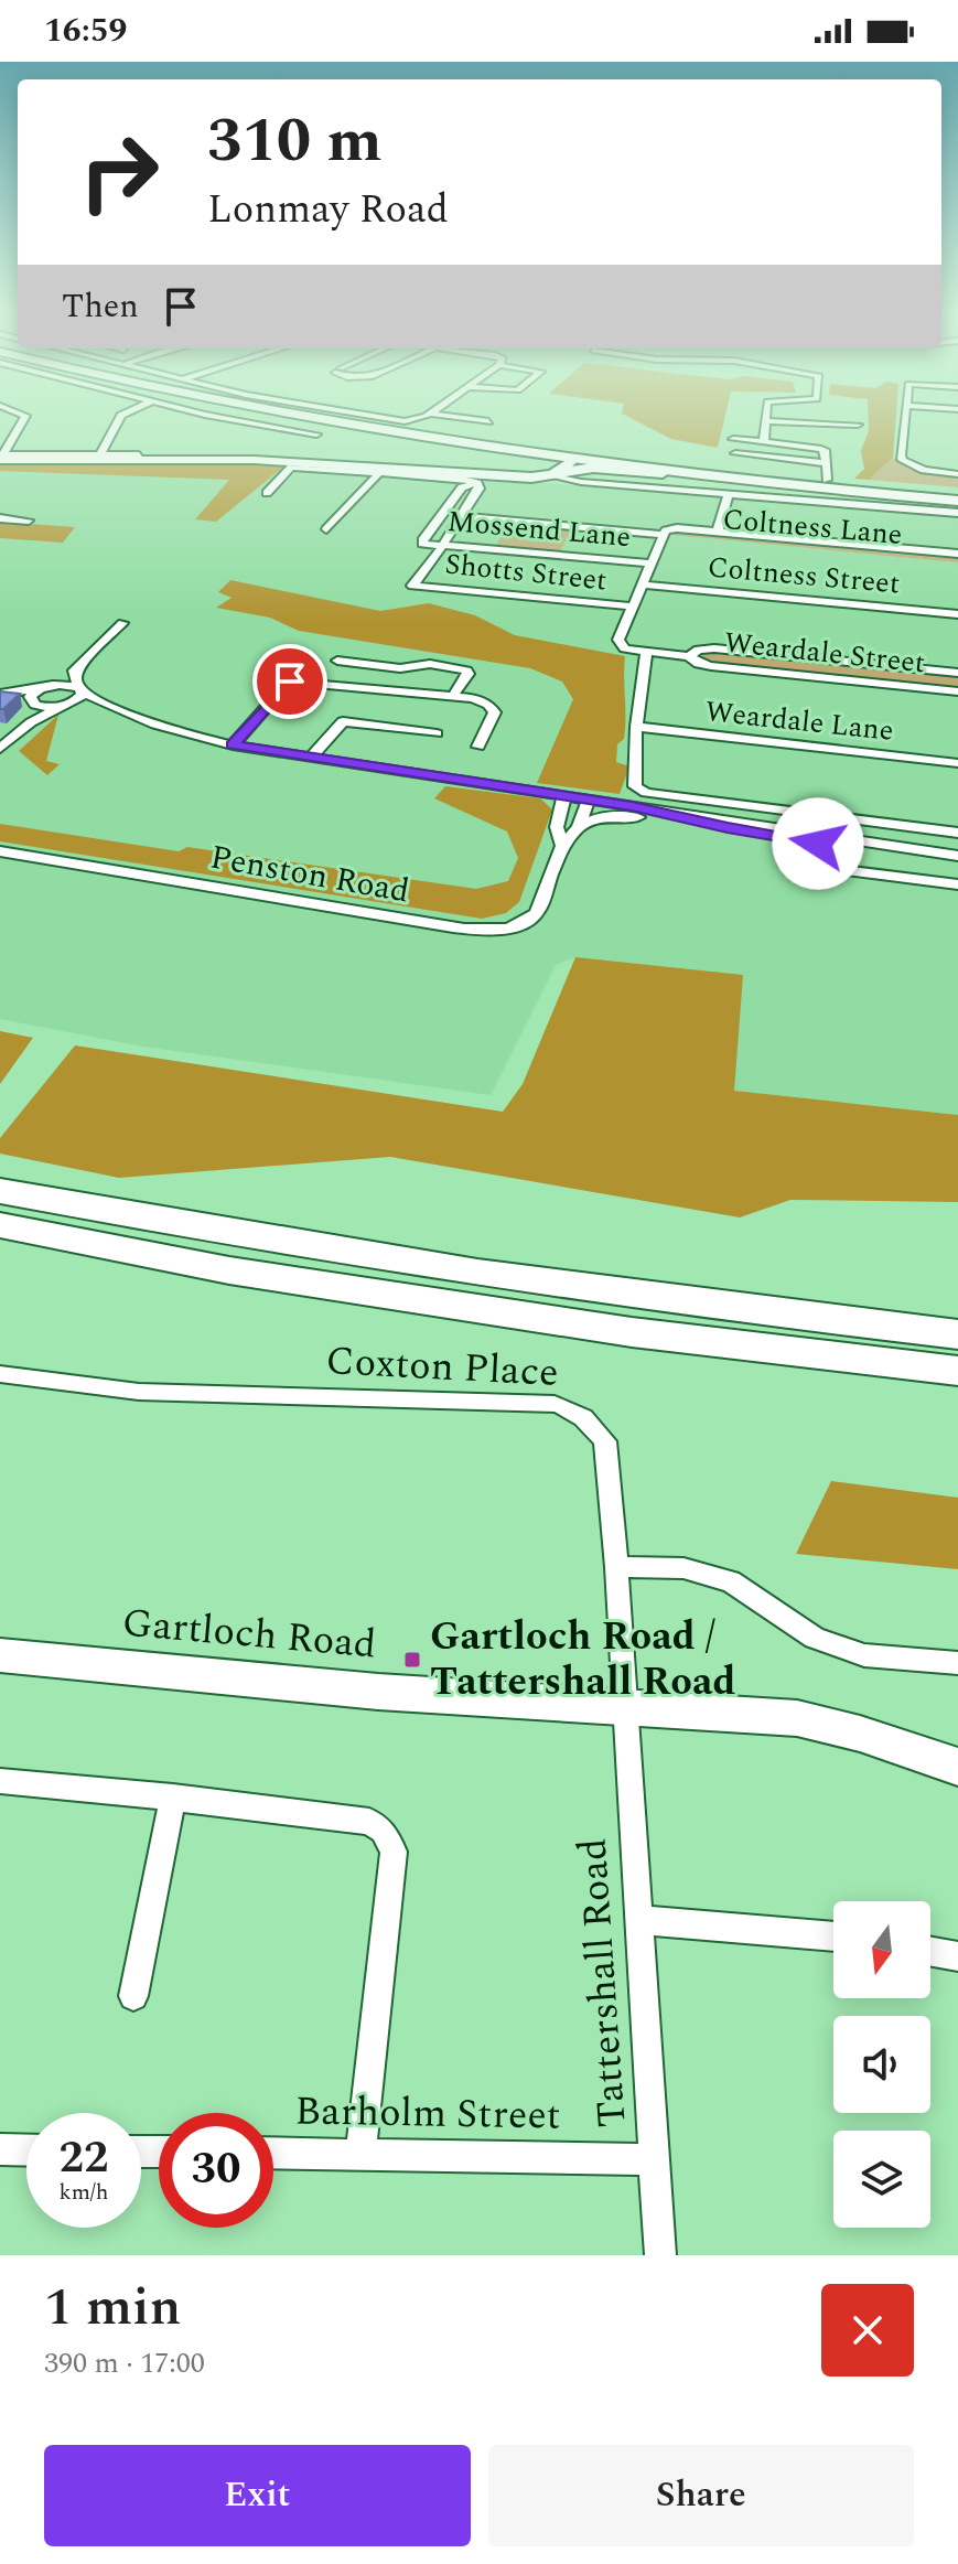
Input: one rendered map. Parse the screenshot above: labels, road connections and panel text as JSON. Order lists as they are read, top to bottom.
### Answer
{
  "streets": {
    "street": [
      "Coltness Lane",
      "Mossend Lane",
      "Shotts Street",
      "Coltness Street",
      "Weardale Street",
      "Weardale Lane",
      "Penston Road",
      "Coxton Place",
      "Gartloch Road",
      "Tattershall Road",
      "Barholm Street"
    ]
  },
  "crossings": [
    ["Mossend Lane", "Shotts Street"],
    ["Coxton Place", "Gartloch Road"],
    ["Coxton Place", "Tattershall Road"],
    ["Gartloch Road", "Tattershall Road"],
    ["Tattershall Road", "Barholm Street"]
  ],
  "places": {
    "transit": ["Gartloch Road / Tattershall Road"]
  },
  "north": "bottom",
  "page": {
    "status": "16:59",
    "turn": ["310 m", "Lonmay Road"],
    "then": "Then",
    "speed": "22 km/h",
    "limit": "30",
    "heading": ["1 min", "390 m · 17:00"],
    "buttons": ["Exit", "Share"]
  }
}
